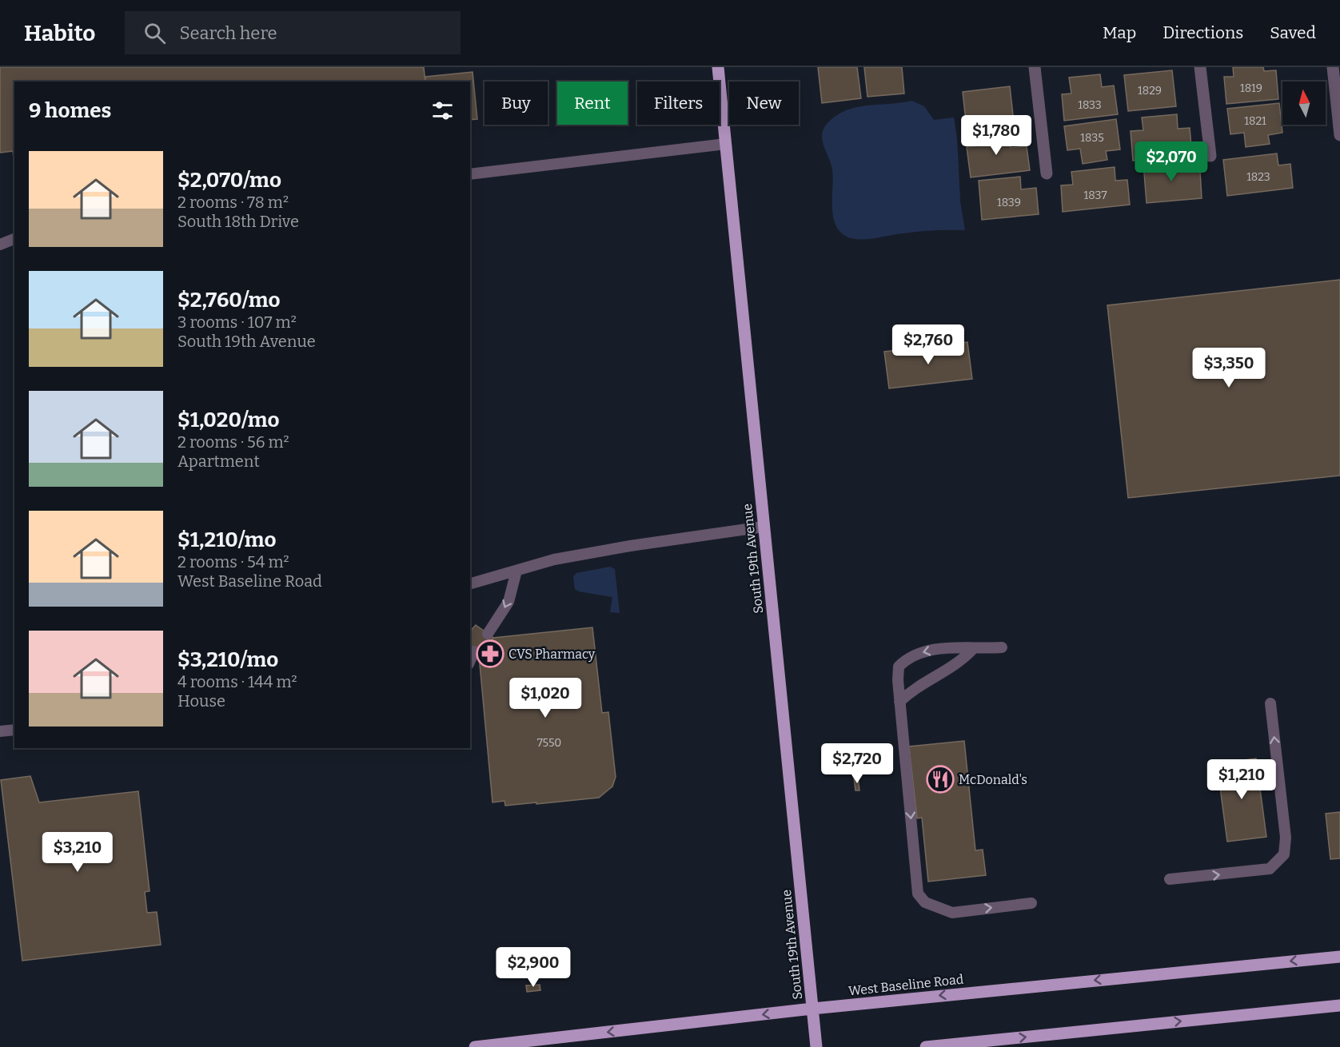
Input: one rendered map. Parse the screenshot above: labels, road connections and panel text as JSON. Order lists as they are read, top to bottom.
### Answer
{
  "streets": {
    "main road": ["South 19th Avenue", "West Baseline Road"]
  },
  "crossings": [
    ["South 19th Avenue", "West Baseline Road"]
  ],
  "places": {
    "pharmacy": ["CVS Pharmacy"],
    "restaurant": ["McDonald's"]
  },
  "house_numbers": [
    "1819",
    "1829",
    "1833",
    "1821",
    "1835",
    "1823",
    "1837",
    "1839",
    "7550"
  ],
  "north": "top",
  "page": {
    "header": "Habito",
    "search": "Search here",
    "nav": ["Map", "Directions", "Saved"],
    "chip": [
      "Buy",
      "Rent",
      "Filters",
      "New"
    ],
    "heading": "9 homes",
    "price": [
      "$1,780",
      "$2,070",
      "$2,760",
      "$3,350",
      "$1,020",
      "$2,720",
      "$1,210",
      "$3,210",
      "$2,900"
    ],
    "list": [
      {
        "name": "$2,070/mo",
        "note": "2 rooms · 78 m² · South 18th Drive"
      },
      {
        "name": "$2,760/mo",
        "note": "3 rooms · 107 m² · South 19th Avenue"
      },
      {
        "name": "$1,020/mo",
        "note": "2 rooms · 56 m² · Apartment"
      },
      {
        "name": "$1,210/mo",
        "note": "2 rooms · 54 m² · West Baseline Road"
      },
      {
        "name": "$3,210/mo",
        "note": "4 rooms · 144 m² · House"
      }
    ]
  }
}
